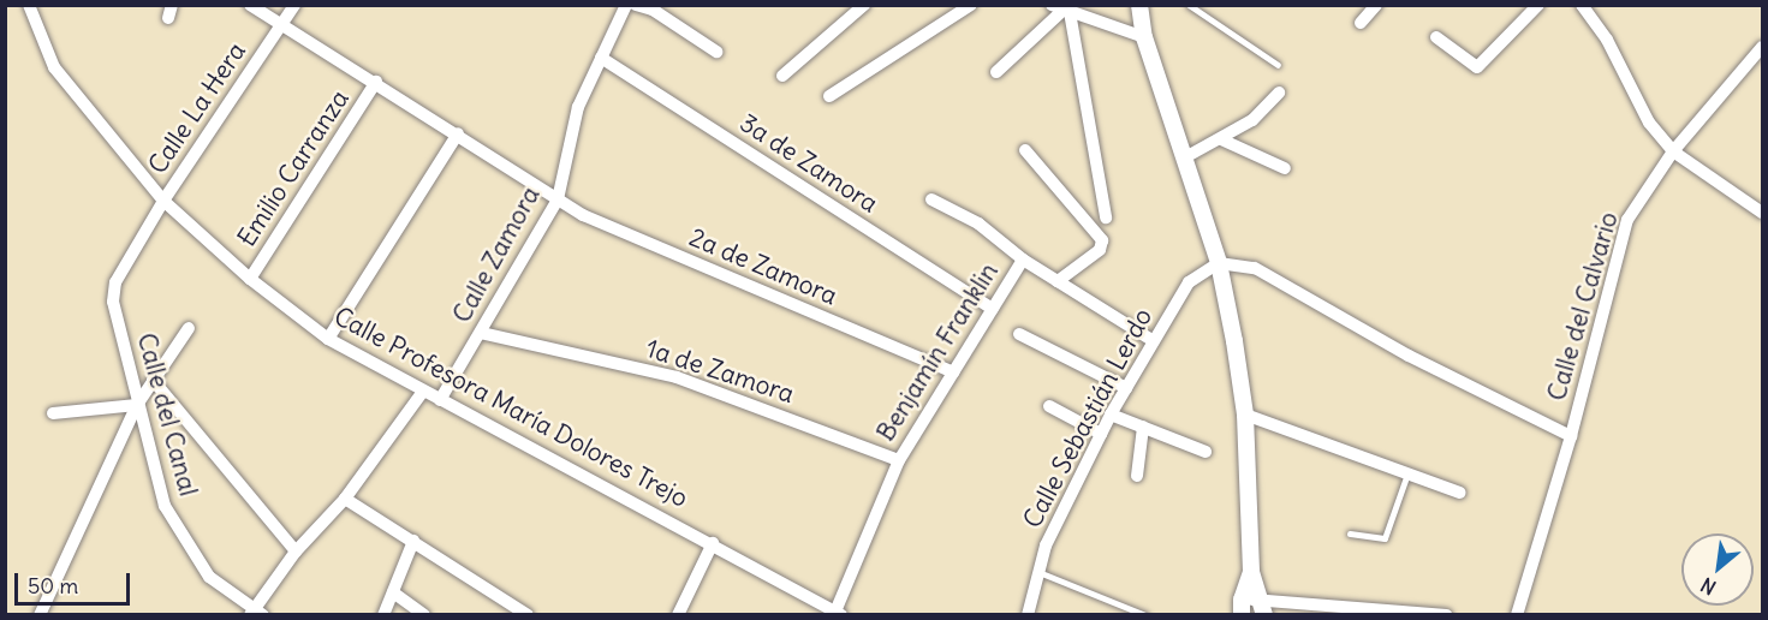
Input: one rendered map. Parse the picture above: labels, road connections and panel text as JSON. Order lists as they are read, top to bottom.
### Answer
{
  "streets": {
    "street": [
      "Calle La Hera",
      "3a de Zamora",
      "Emilio Carranza",
      "Calle Zamora",
      "2a de Zamora",
      "Calle del Calvario",
      "Benjamín Franklin",
      "1a de Zamora",
      "Calle Profesora María Dolores Trejo",
      "Calle del Canal",
      "Calle Sebastián Lerdo"
    ]
  },
  "crossings": [
    ["Calle La Hera", "2a de Zamora"],
    ["Calle La Hera", "Calle Profesora María Dolores Trejo"],
    ["Calle La Hera", "Calle del Canal"],
    ["3a de Zamora", "Calle Zamora"],
    ["3a de Zamora", "Benjamín Franklin"],
    ["Emilio Carranza", "2a de Zamora"],
    ["Emilio Carranza", "Calle Profesora María Dolores Trejo"],
    ["Calle Zamora", "2a de Zamora"],
    ["Calle Zamora", "1a de Zamora"],
    ["Calle Zamora", "Calle Profesora María Dolores Trejo"],
    ["2a de Zamora", "Benjamín Franklin"],
    ["Benjamín Franklin", "1a de Zamora"],
    ["Benjamín Franklin", "Calle Profesora María Dolores Trejo"],
    ["Benjamín Franklin", "Calle Sebastián Lerdo"],
    ["Calle Profesora María Dolores Trejo", "Calle del Canal"]
  ],
  "scale_bar": "50 m",
  "north": "bottom left"
}
